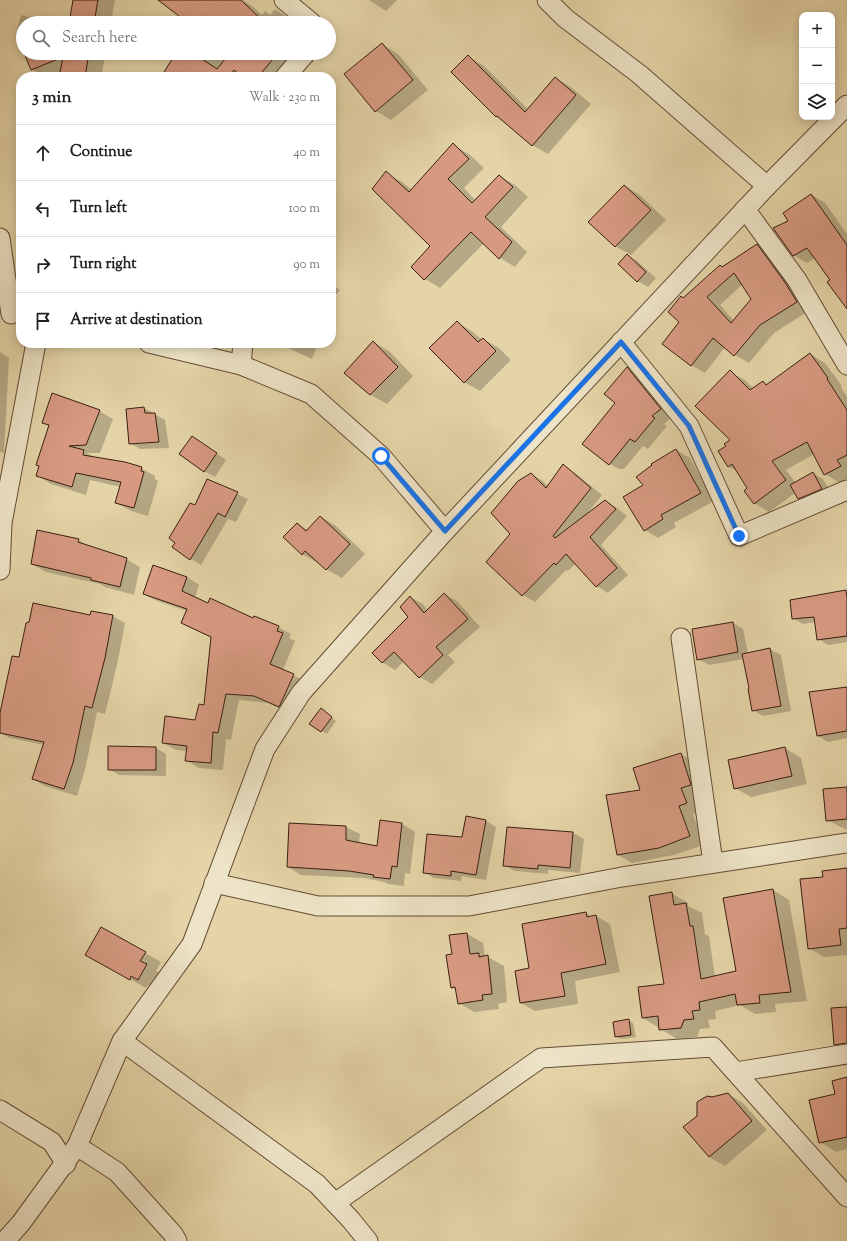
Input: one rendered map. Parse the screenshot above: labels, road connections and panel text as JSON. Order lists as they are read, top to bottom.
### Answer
{
  "page": {
    "map_buttons": ["+", "−"],
    "search": "Search here",
    "heading": ["3 min", "Walk · 230 m"],
    "list": [
      ["Continue", "40 m"],
      ["Turn left", "100 m"],
      ["Turn right", "90 m"],
      "Arrive at destination"
    ]
  }
}
